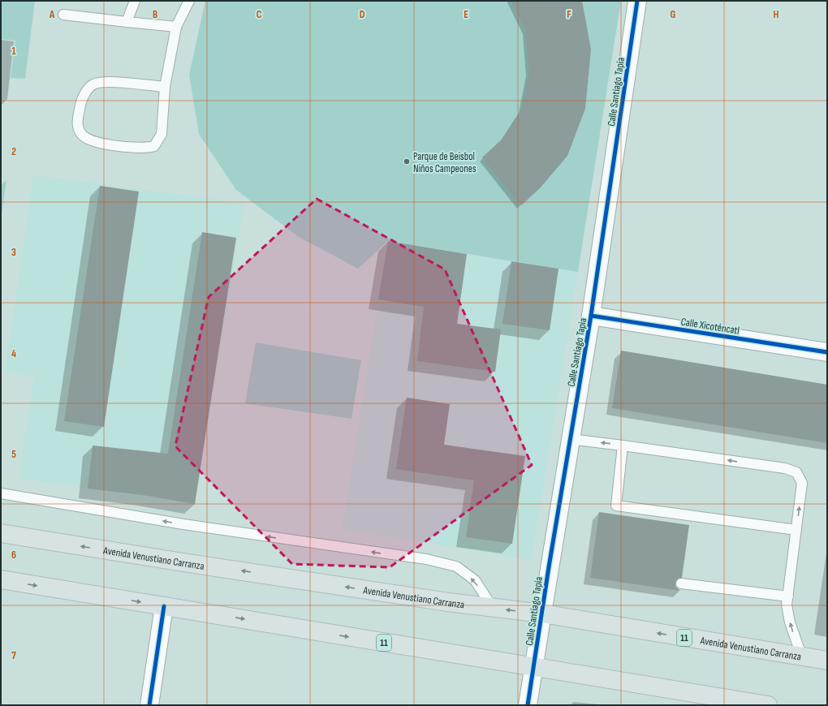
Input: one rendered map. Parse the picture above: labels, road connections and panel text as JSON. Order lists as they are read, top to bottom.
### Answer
{
  "streets": {
    "main road": ["Avenida Venustiano Carranza", "11"],
    "street": ["Calle Santiago Tapia", "Calle Xicoténcatl"]
  },
  "crossings": [
    ["Calle Santiago Tapia", "Calle Xicoténcatl"],
    ["Calle Santiago Tapia", "Avenida Venustiano Carranza"],
    ["Calle Santiago Tapia", "11"]
  ],
  "places": ["Parque de Beisbol Niños Campeones"],
  "grid": {
    "columns": [
      "A",
      "B",
      "C",
      "D",
      "E",
      "F",
      "G",
      "H"
    ],
    "rows": [
      "1",
      "2",
      "3",
      "4",
      "5",
      "6",
      "7"
    ]
  }
}
